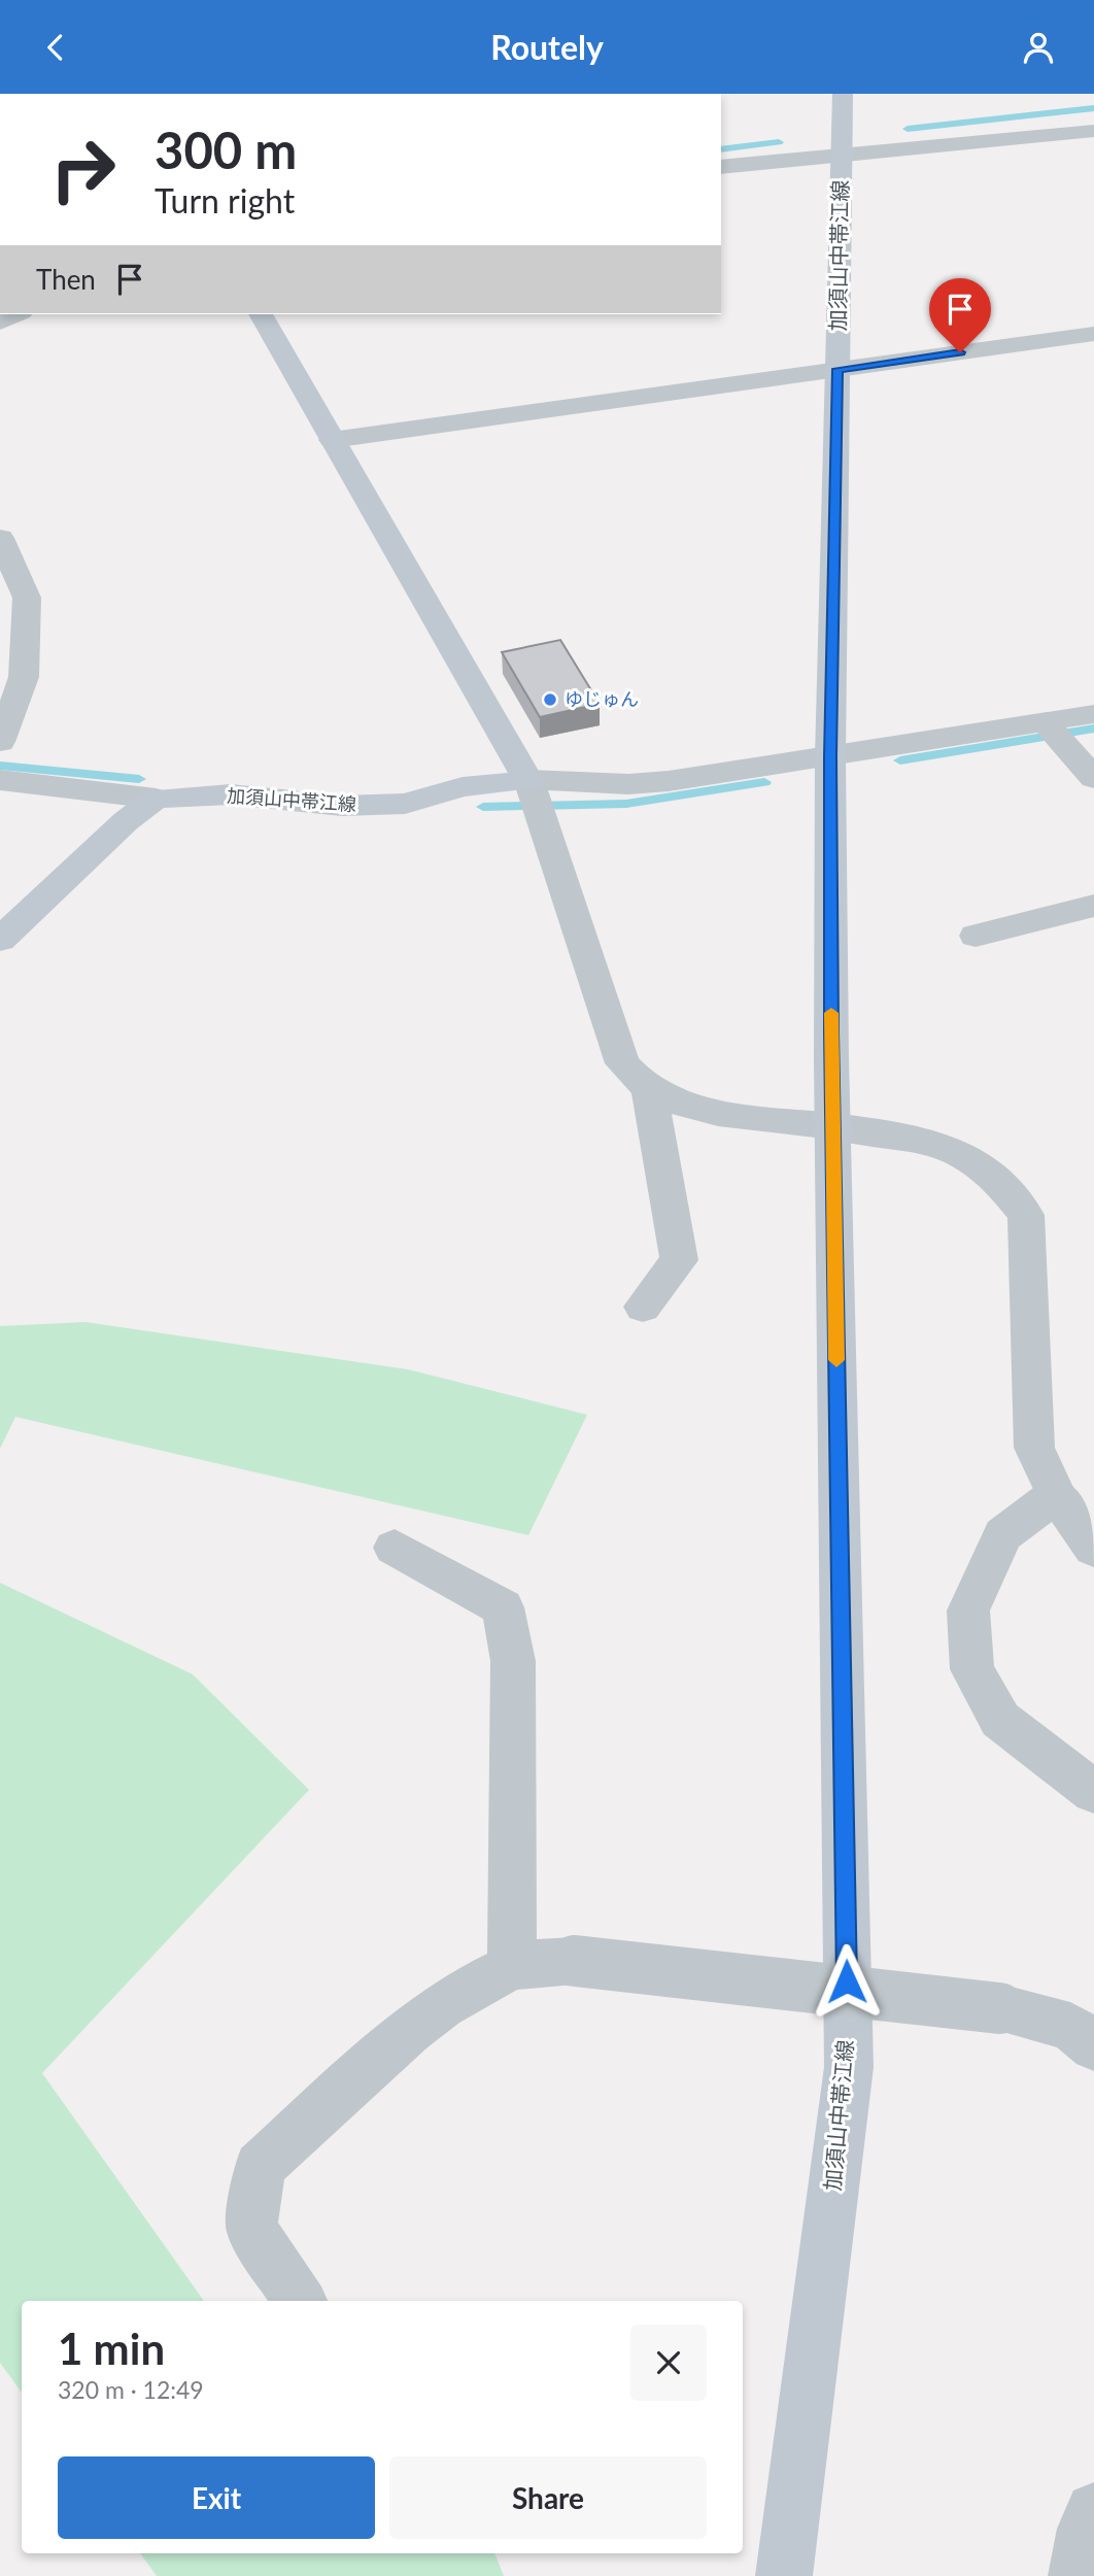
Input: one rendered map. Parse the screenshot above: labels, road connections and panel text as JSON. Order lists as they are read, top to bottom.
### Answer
{
  "streets": {
    "main road": ["加須山中帯江線"]
  },
  "places": ["ゆじゅん"],
  "page": {
    "header": "Routely",
    "turn": ["300 m", "Turn right"],
    "then": "Then",
    "heading": ["1 min", "320 m · 12:49"],
    "buttons": ["Exit", "Share"]
  }
}
